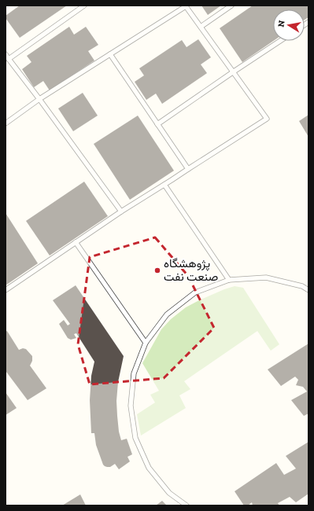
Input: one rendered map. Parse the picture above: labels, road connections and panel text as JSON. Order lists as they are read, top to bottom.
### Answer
{
  "places": ["پژوهشگاه صنعت نفت"],
  "north": "left"
}
